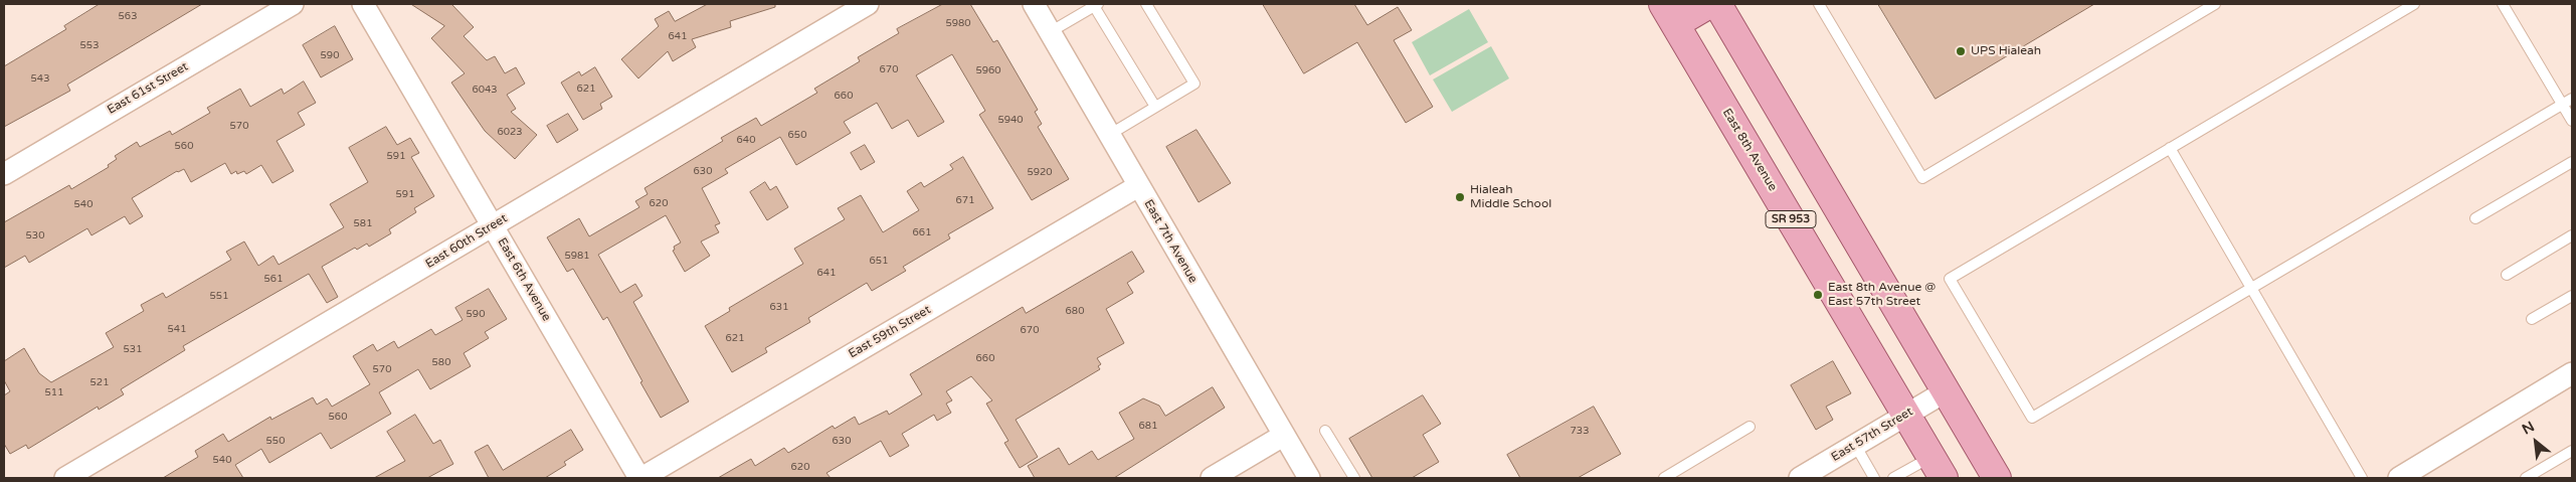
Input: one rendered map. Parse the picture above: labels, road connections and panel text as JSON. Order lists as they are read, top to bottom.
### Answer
{
  "streets": {
    "main road": ["East 8th Avenue", "SR 953"],
    "street": [
      "East 61st Street",
      "East 60th Street",
      "East 7th Avenue",
      "East 6th Avenue",
      "East 59th Street",
      "East 57th Street"
    ]
  },
  "crossings": [
    ["East 8th Avenue", "East 57th Street"],
    ["East 60th Street", "East 6th Avenue"],
    ["East 7th Avenue", "East 59th Street"],
    ["East 6th Avenue", "East 59th Street"]
  ],
  "places": ["UPS Hialeah", "Hialeah Middle School", "East 8th Avenue @ East 57th Street"],
  "house_numbers": [
    "563",
    "5980",
    "641",
    "553",
    "590",
    "670",
    "5960",
    "543",
    "621",
    "6043",
    "660",
    "5940",
    "570",
    "6023",
    "650",
    "640",
    "560",
    "591",
    "630",
    "5920",
    "591",
    "671",
    "620",
    "540",
    "581",
    "661",
    "530",
    "5981",
    "651",
    "641",
    "561",
    "551",
    "631",
    "680",
    "590",
    "541",
    "670",
    "621",
    "531",
    "660",
    "580",
    "570",
    "521",
    "511",
    "560",
    "681",
    "733",
    "550",
    "630",
    "540",
    "620"
  ],
  "north": "top left"
}
